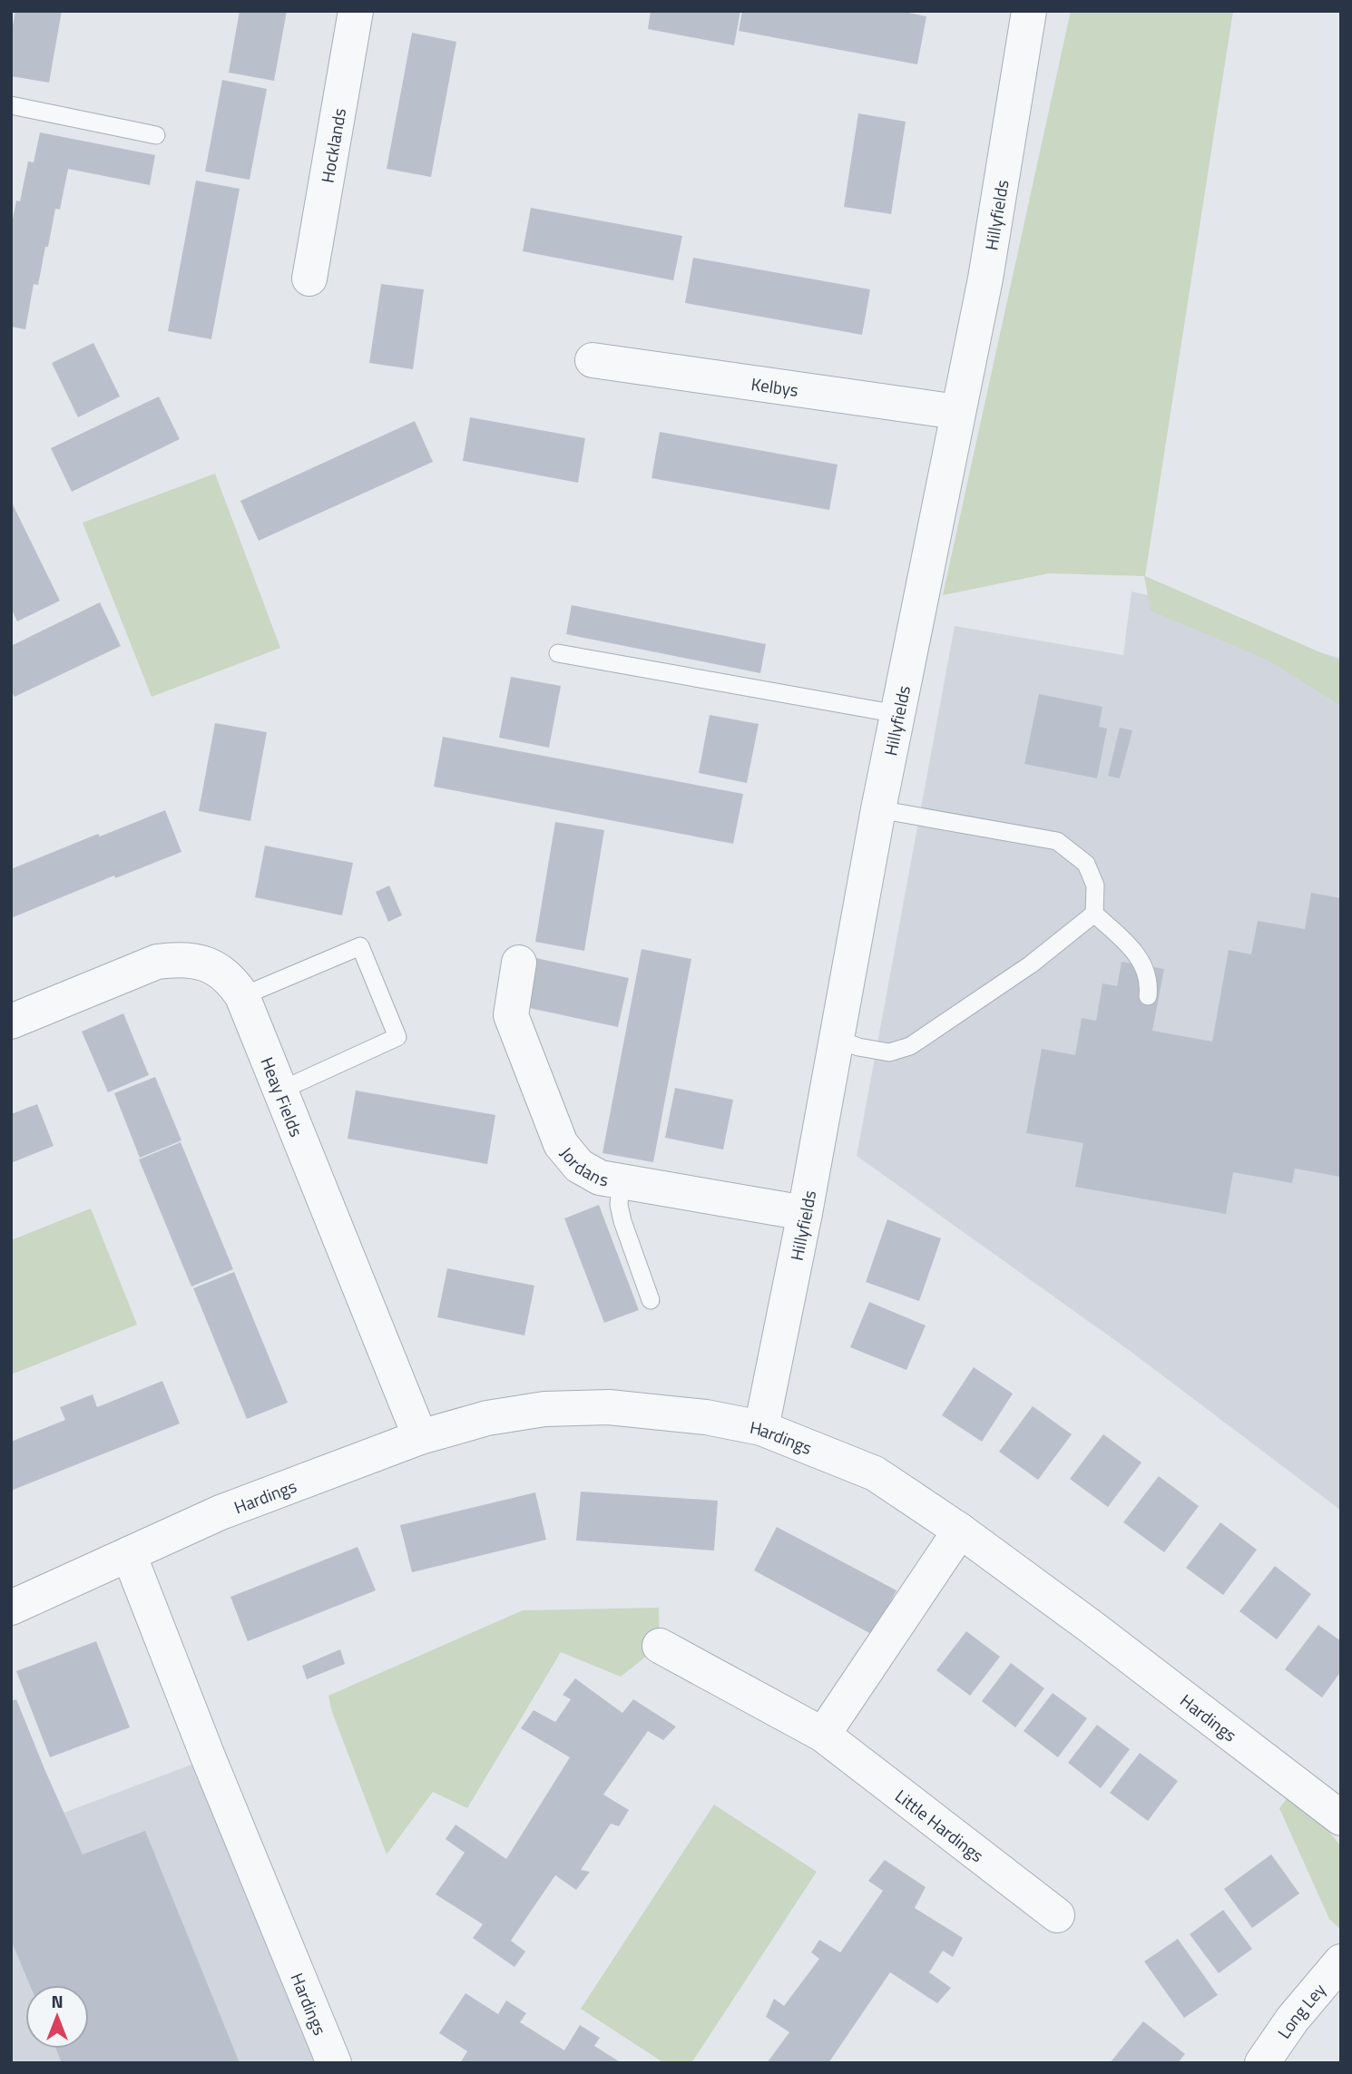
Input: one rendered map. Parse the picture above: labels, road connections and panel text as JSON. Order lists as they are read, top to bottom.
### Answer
{
  "streets": {
    "street": [
      "Hocklands",
      "Hillyfields",
      "Kelbys",
      "Heay Fields",
      "Jordans",
      "Hardings",
      "Little Hardings",
      "Long Ley"
    ]
  },
  "crossings": [
    ["Hillyfields", "Kelbys"],
    ["Hillyfields", "Jordans"],
    ["Hillyfields", "Hardings"],
    ["Heay Fields", "Hardings"]
  ],
  "north": "top"
}
